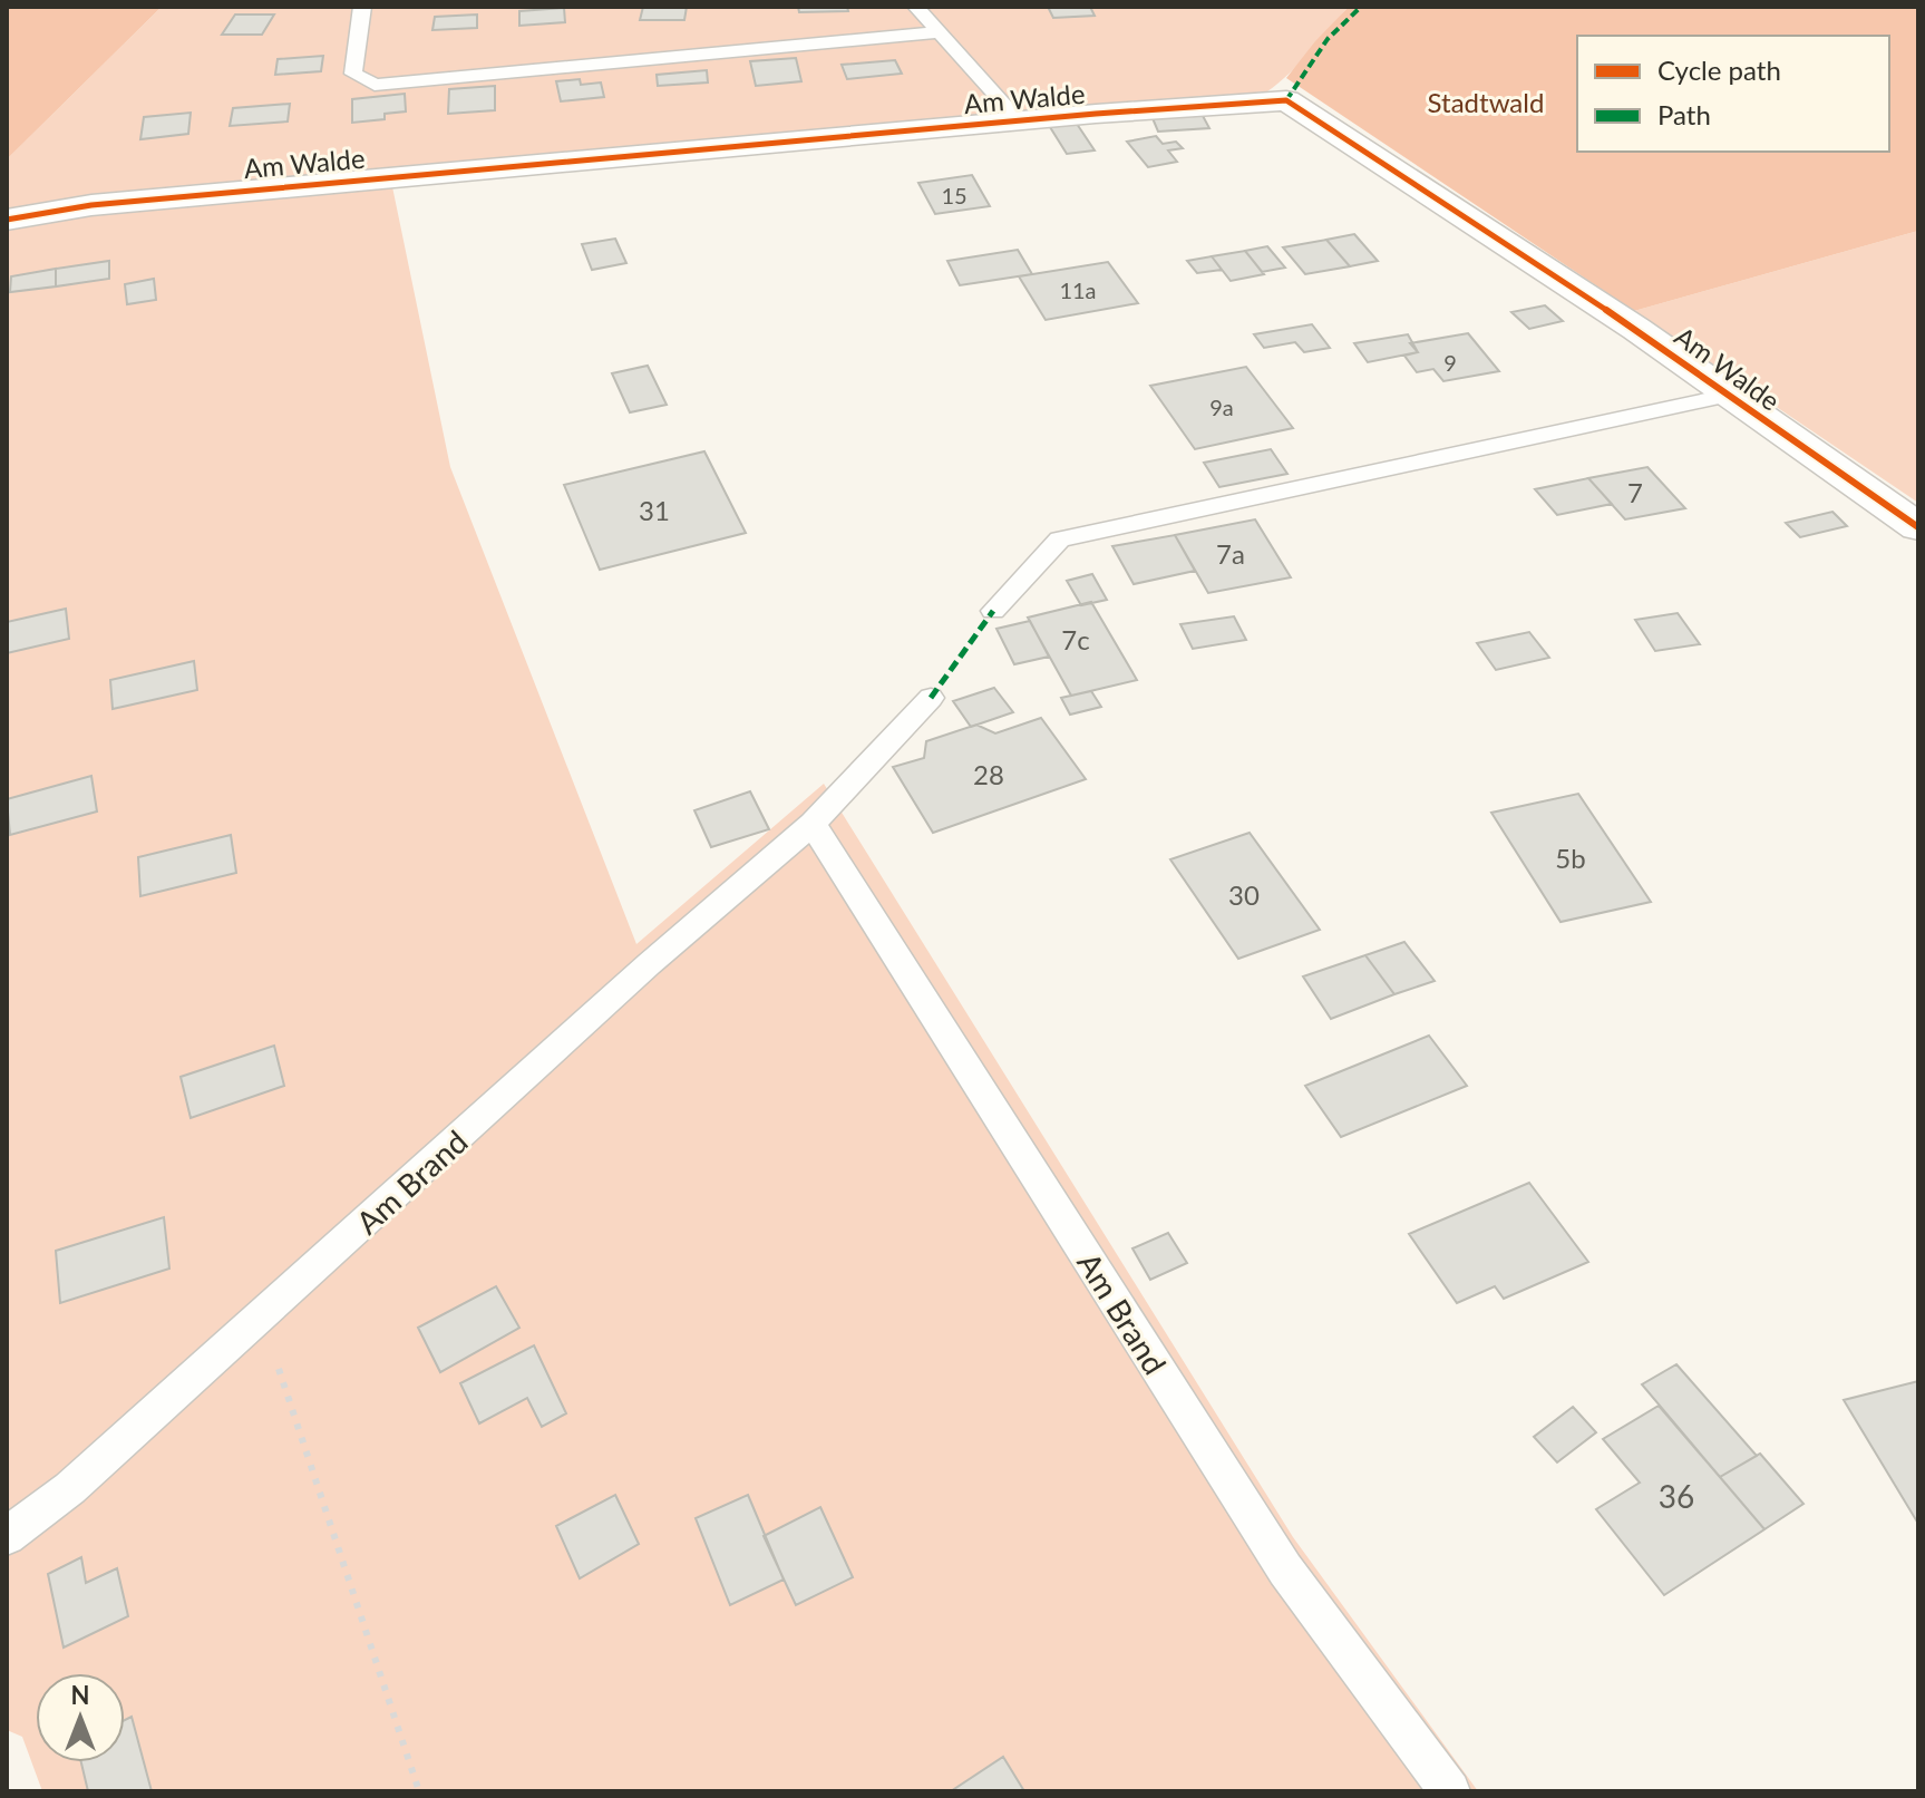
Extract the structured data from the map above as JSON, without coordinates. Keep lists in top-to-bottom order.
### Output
{
  "streets": {
    "street": ["Am Walde"],
    "lane": ["Am Brand"]
  },
  "parks": ["Stadtwald"],
  "house_numbers": [
    "15",
    "11a",
    "9",
    "9a",
    "7",
    "31",
    "7a",
    "7c",
    "28",
    "5b",
    "30",
    "36"
  ],
  "legend": ["Cycle path", "Path"],
  "north": "top"
}
